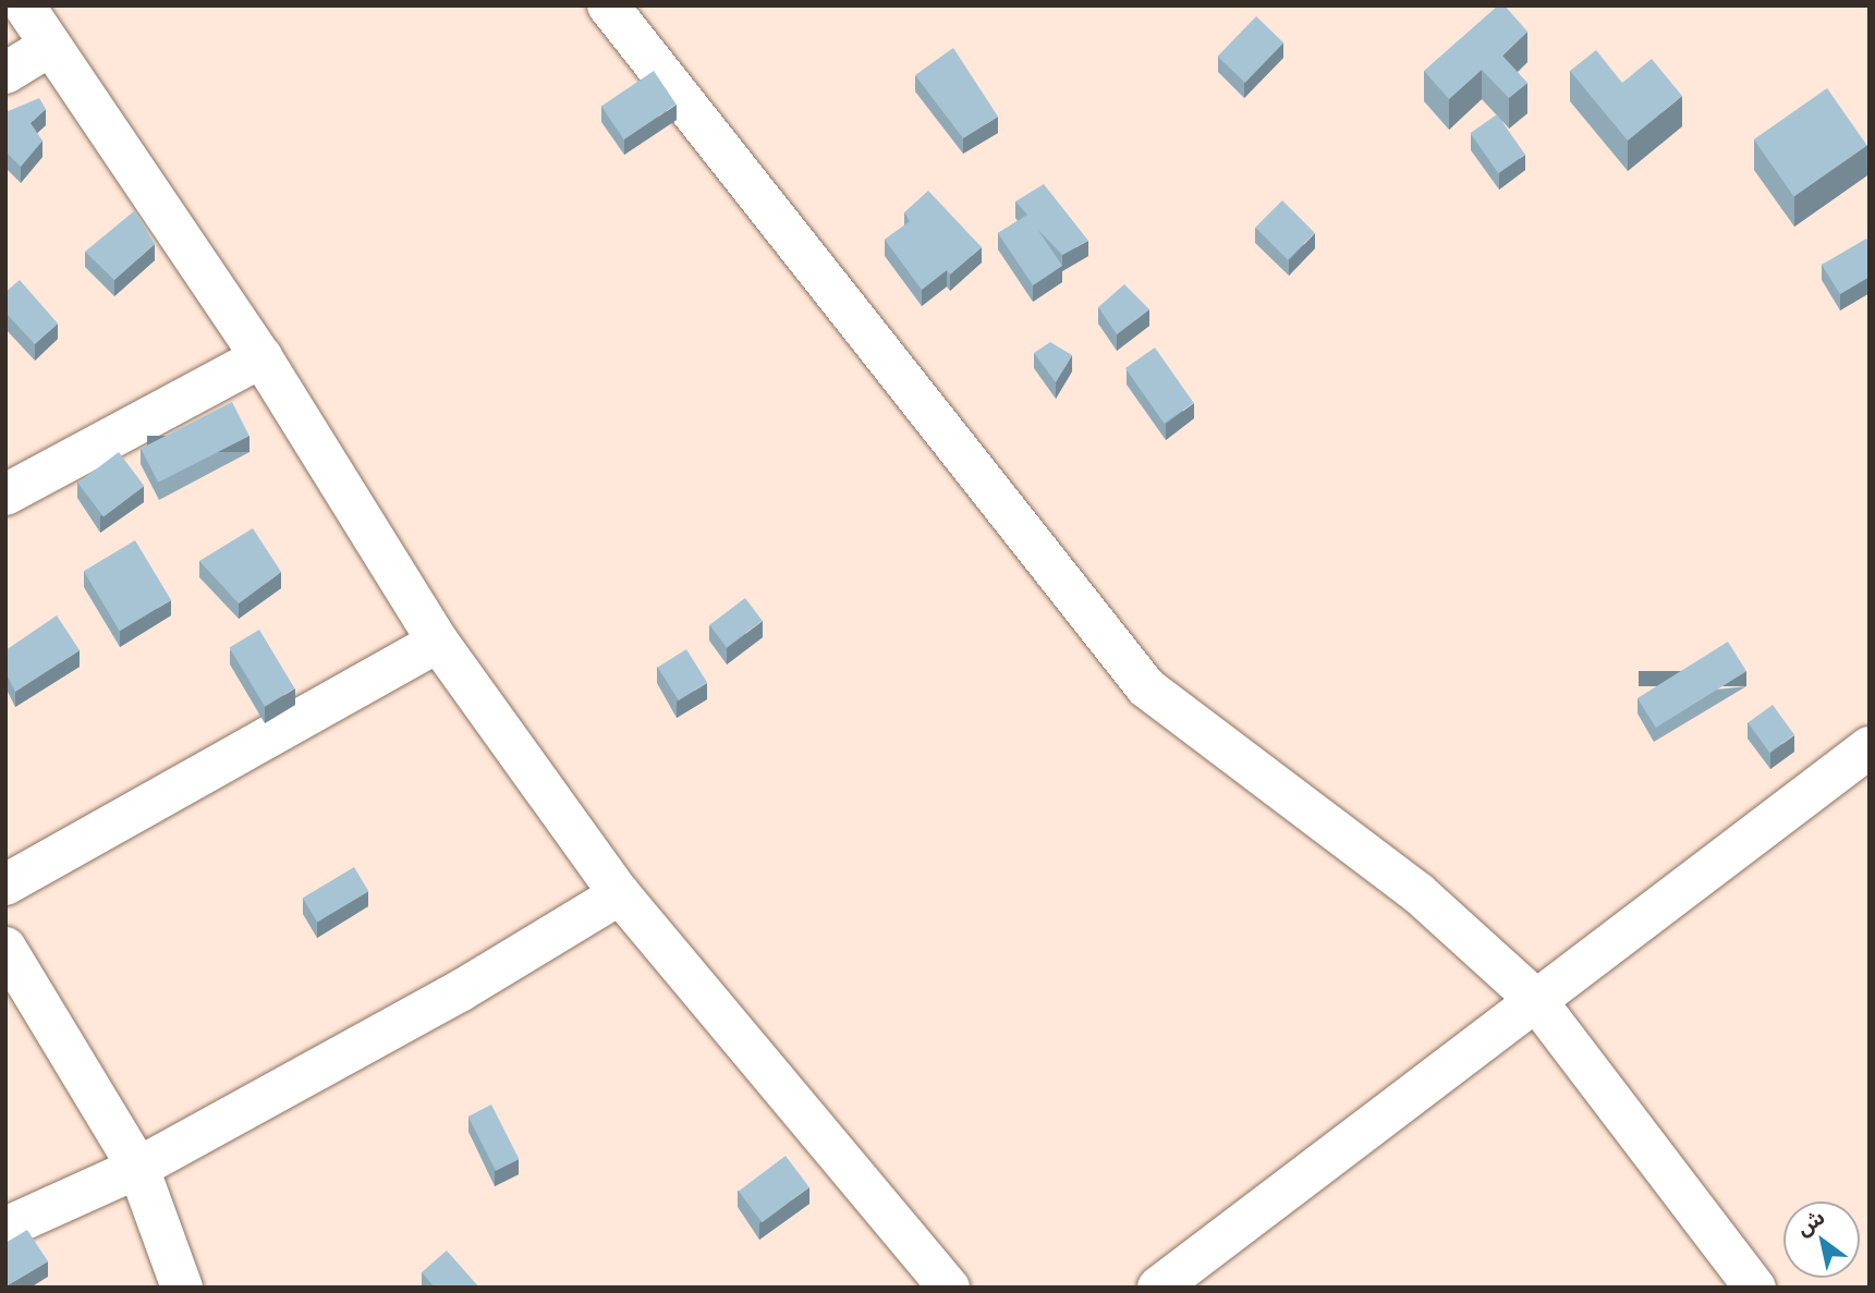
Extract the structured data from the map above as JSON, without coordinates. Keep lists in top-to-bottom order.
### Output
{
  "north": "top left"
}
